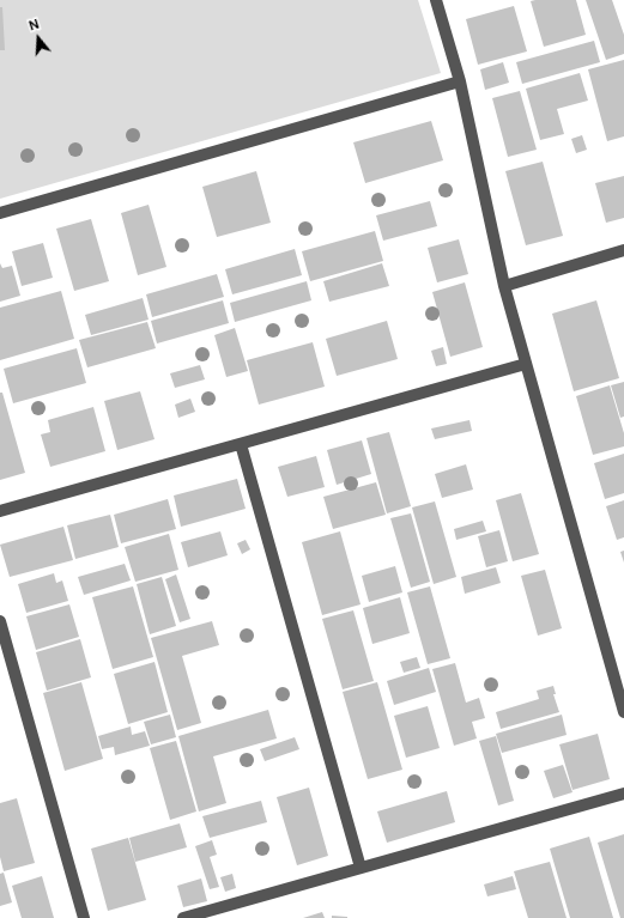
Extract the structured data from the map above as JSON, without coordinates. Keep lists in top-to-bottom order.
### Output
{
  "north": "top"
}
